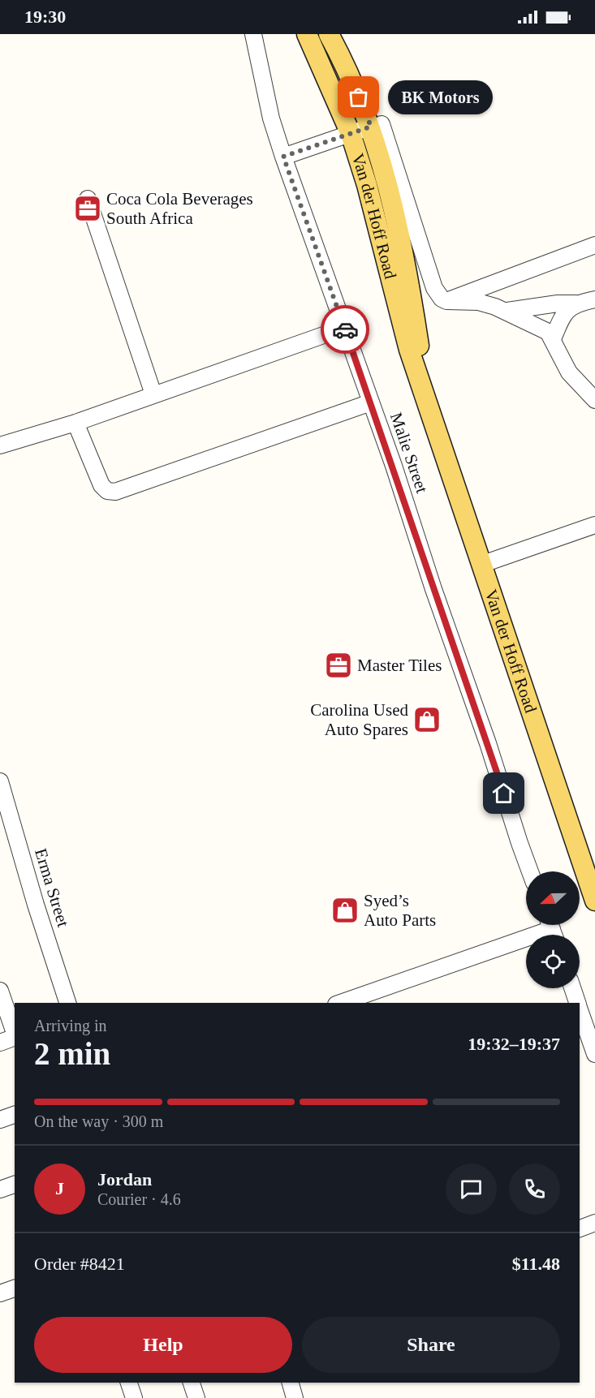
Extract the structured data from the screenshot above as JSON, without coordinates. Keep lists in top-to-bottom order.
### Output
{
  "streets": {
    "main road": ["Van der Hoff Road"],
    "street": ["Malie Street", "Erma Street"]
  },
  "places": {
    "other": ["BK Motors"],
    "office": ["Coca Cola Beverages South Africa", "Master Tiles"],
    "shop": ["Carolina Used Auto Spares", "Syed’s Auto Parts"]
  },
  "north": "left",
  "page": {
    "status": "19:30",
    "bubble": "BK Motors",
    "heading": ["2 min", "Arriving in", "19:32–19:37"],
    "panel": [
      "Jordan",
      "Courier · 4.6",
      "Order #8421",
      "$11.48"
    ],
    "bar": "On the way · 300 m",
    "round": "J",
    "buttons": ["Help", "Share"]
  }
}
